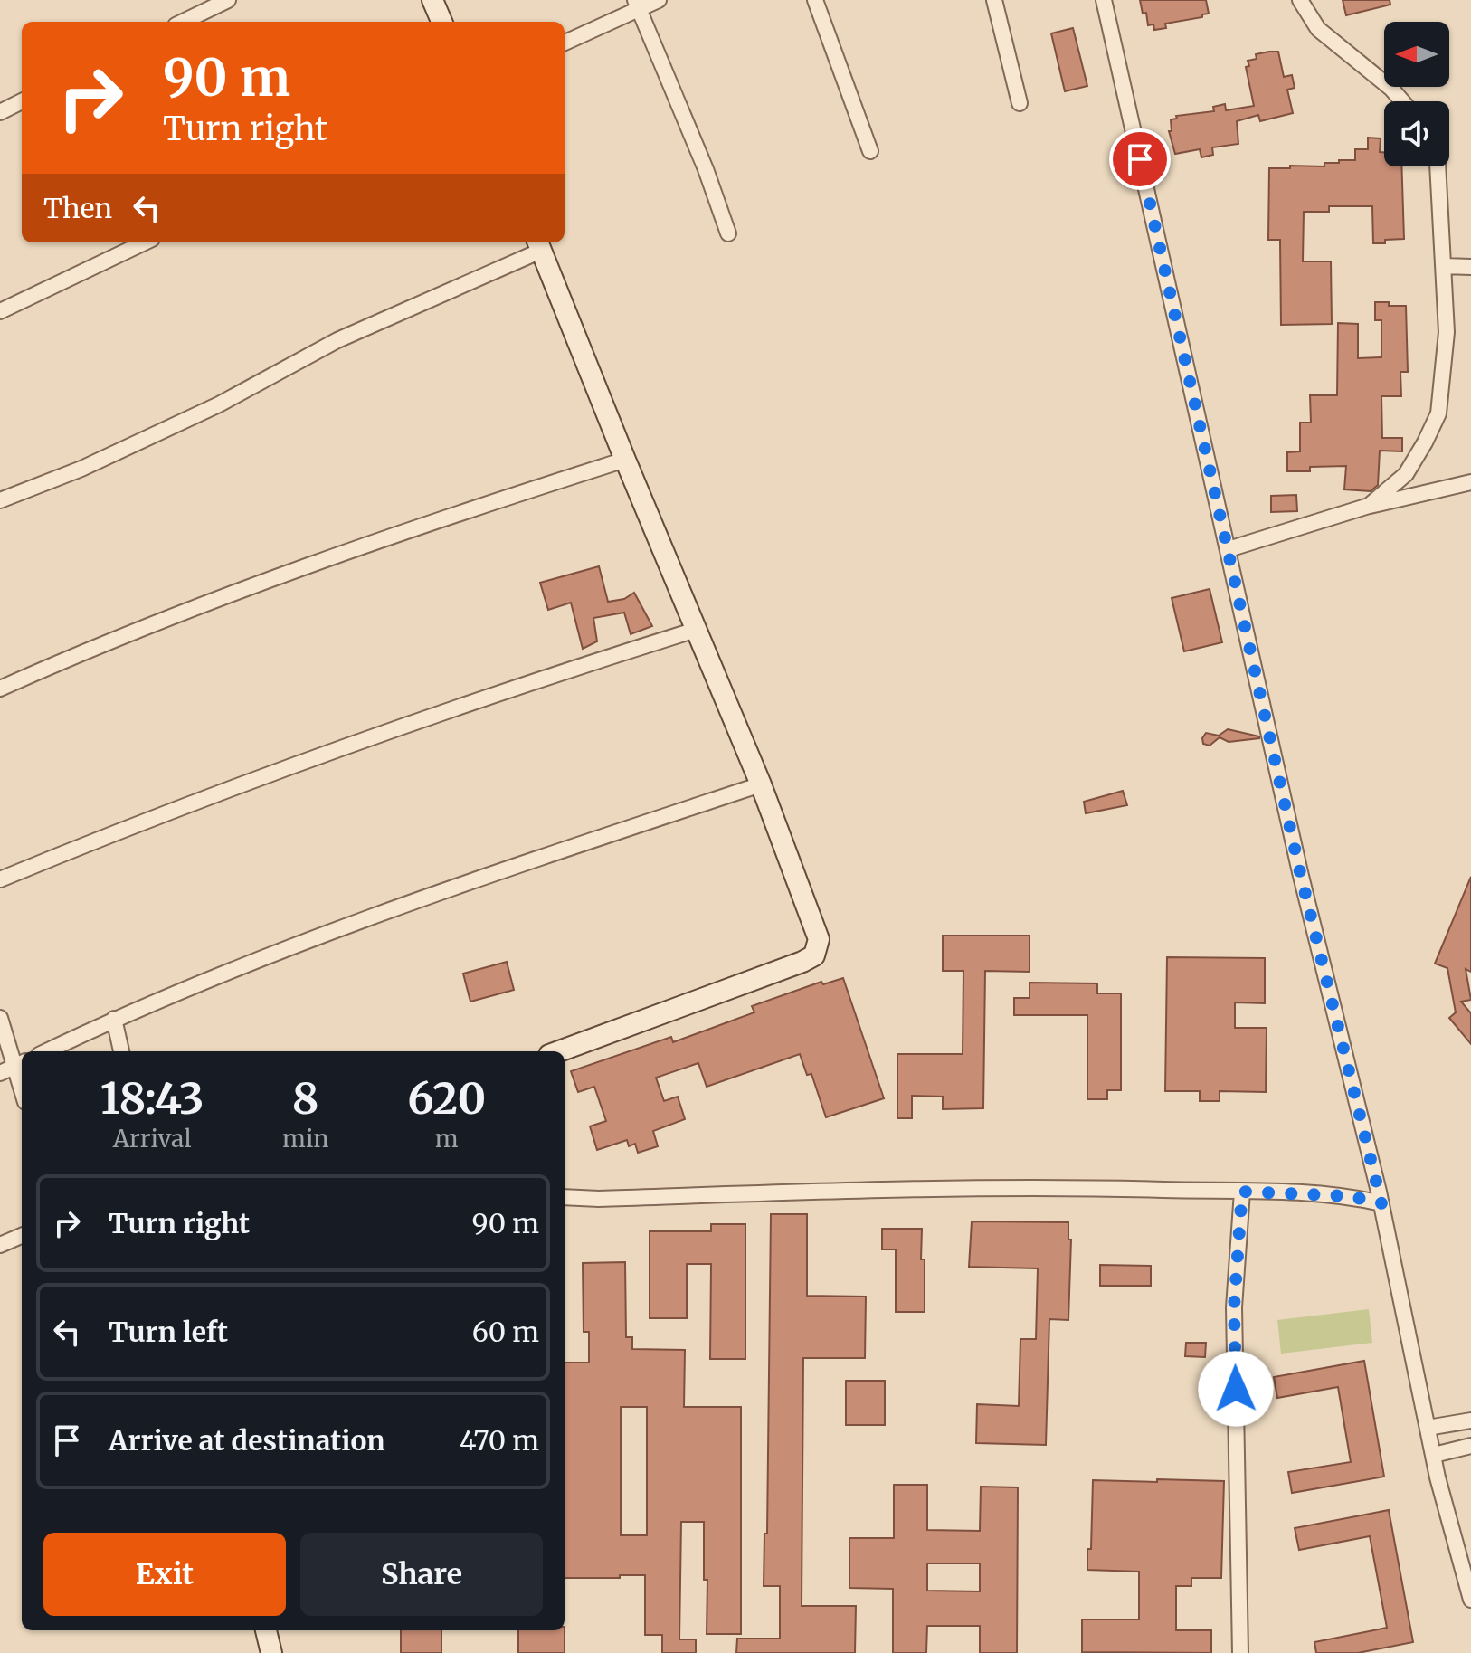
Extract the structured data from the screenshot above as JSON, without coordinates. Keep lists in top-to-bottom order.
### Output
{
  "north": "left",
  "page": {
    "turn": ["90 m", "Turn right"],
    "then": "Then",
    "eta": [
      "18:43",
      "Arrival",
      "8",
      "min",
      "620",
      "m"
    ],
    "list": [
      {
        "name": "Turn right",
        "value": "90 m"
      },
      {
        "name": "Turn left",
        "value": "60 m"
      },
      {
        "name": "Arrive at destination",
        "value": "470 m"
      }
    ],
    "buttons": ["Exit", "Share"]
  }
}
